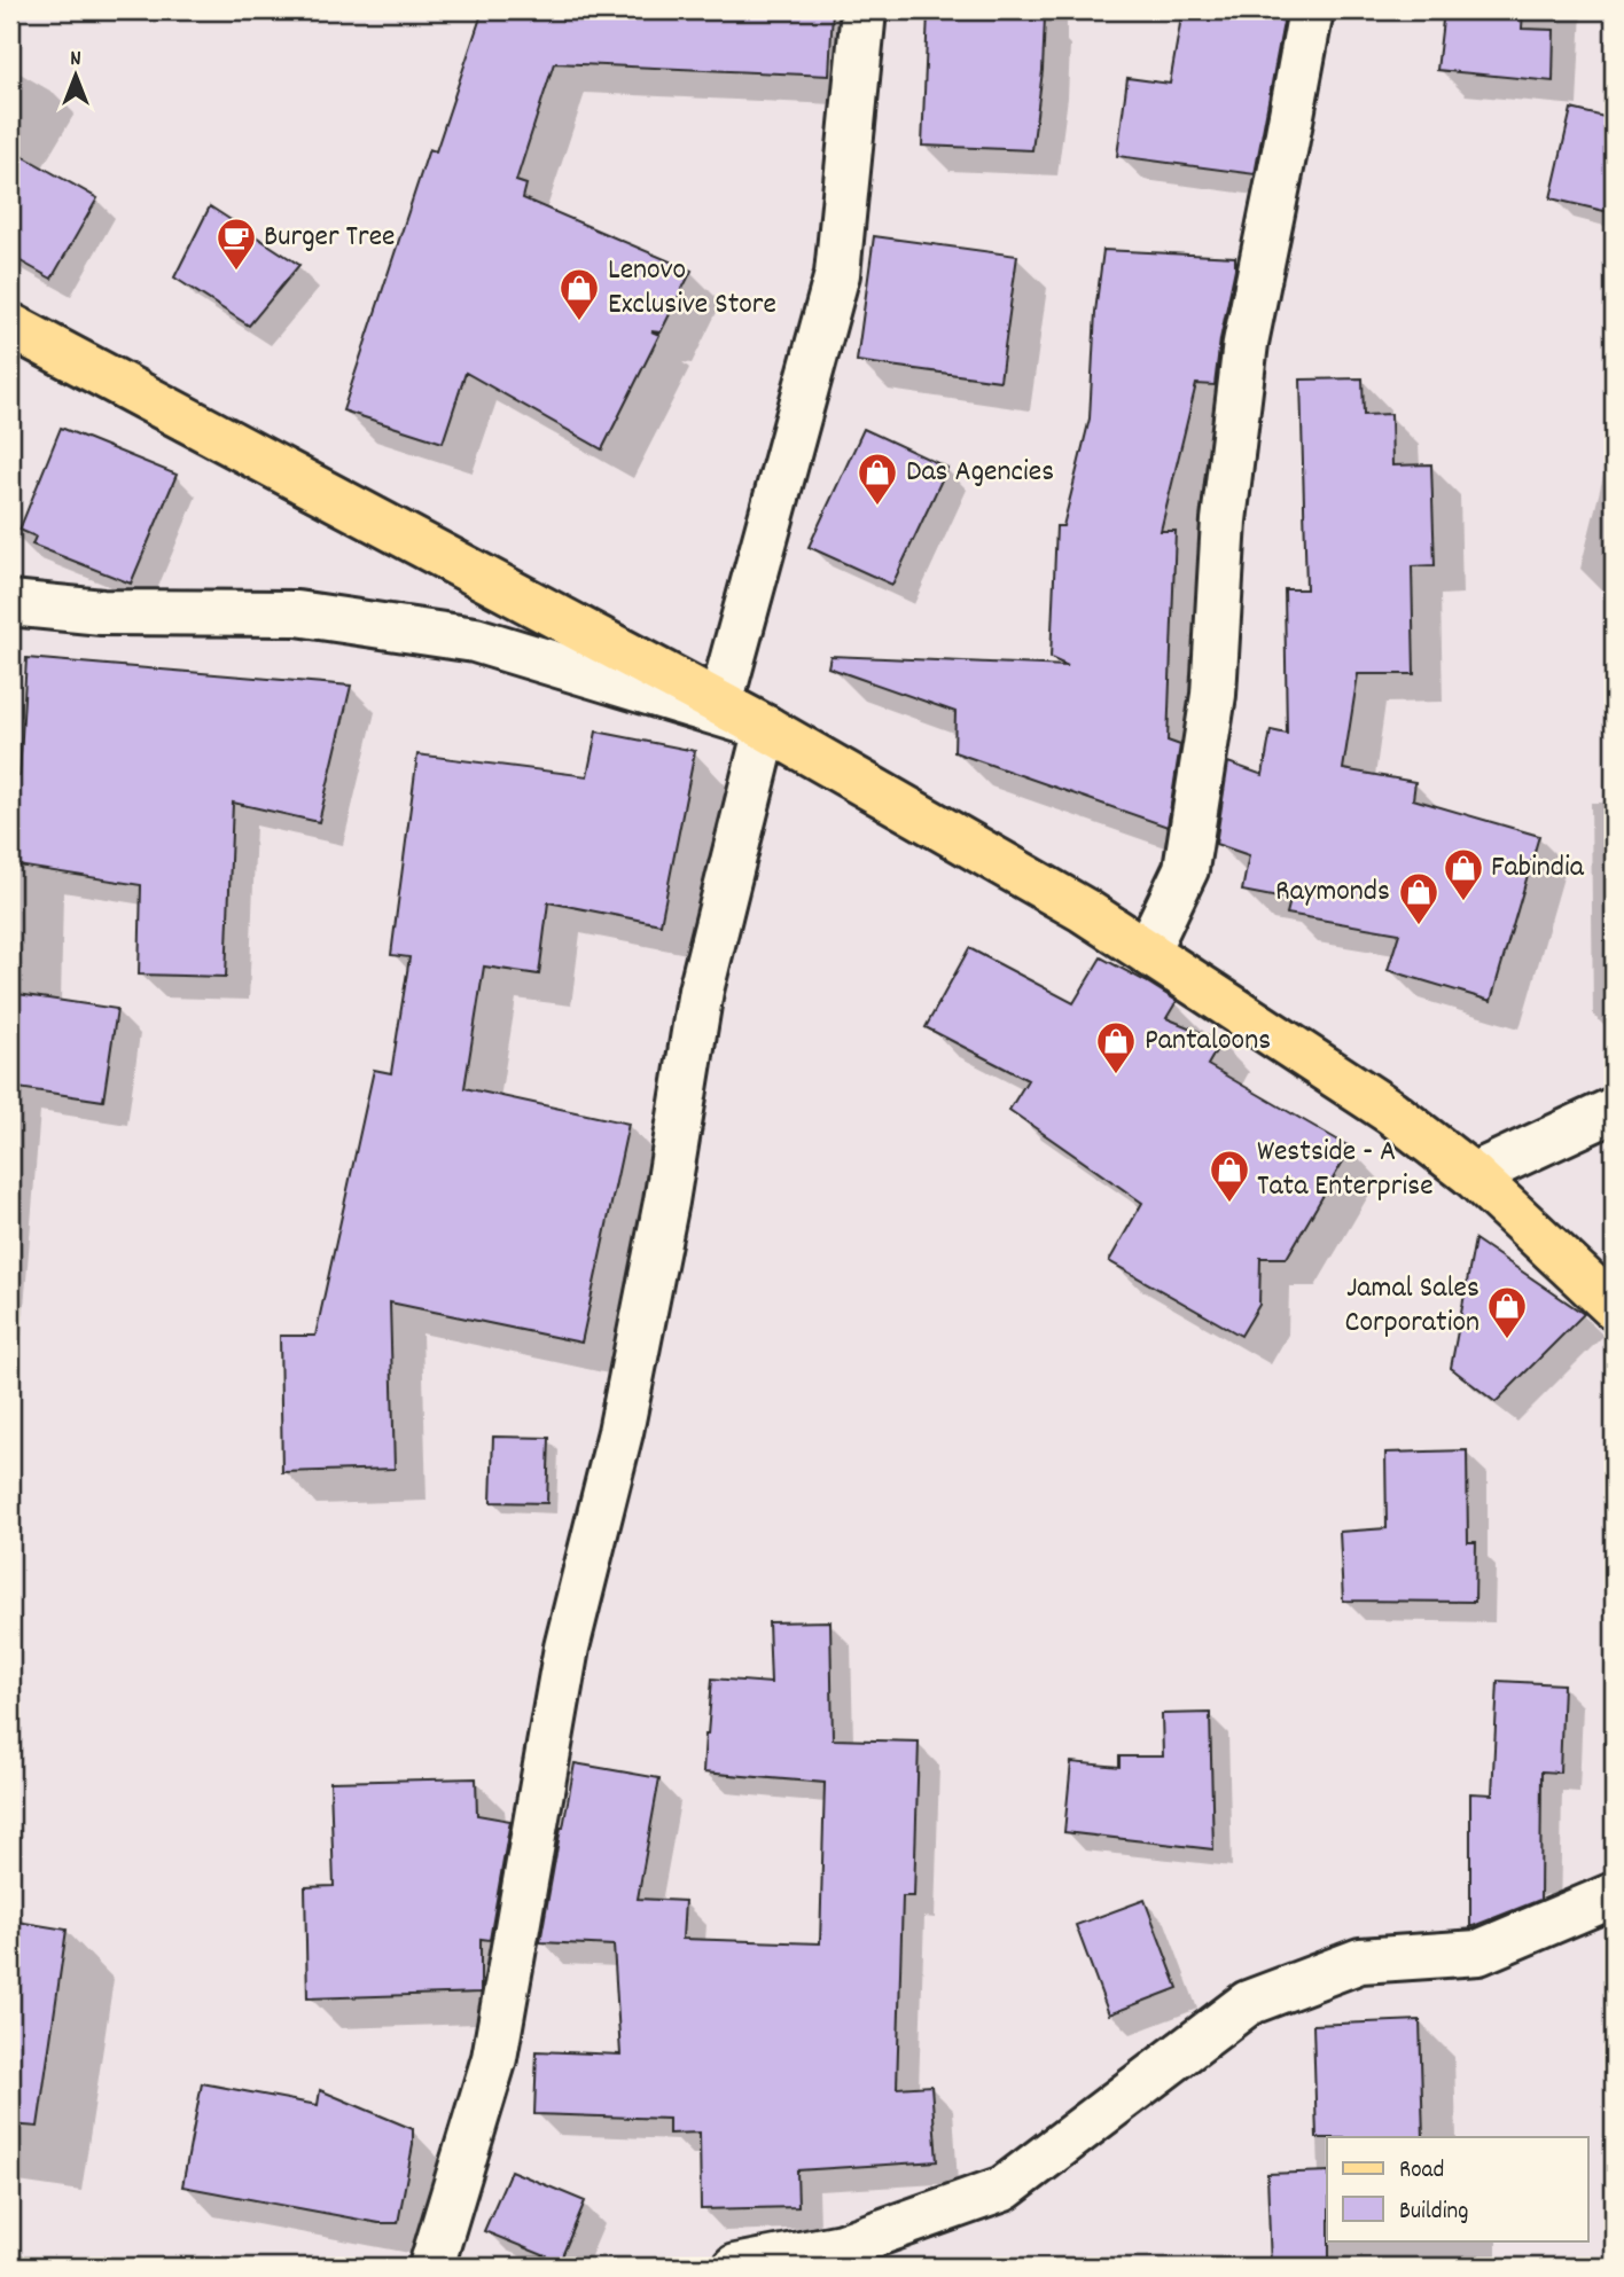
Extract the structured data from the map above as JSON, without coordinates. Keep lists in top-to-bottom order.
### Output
{
  "places": {
    "cafe": ["Burger Tree"],
    "shop": [
      "Lenovo Exclusive Store",
      "Das Agencies",
      "Fabindia",
      "Raymonds",
      "Pantaloons",
      "Westside - A Tata Enterprise",
      "Jamal Sales Corporation"
    ]
  },
  "legend": ["Road", "Building"],
  "north": "top"
}
